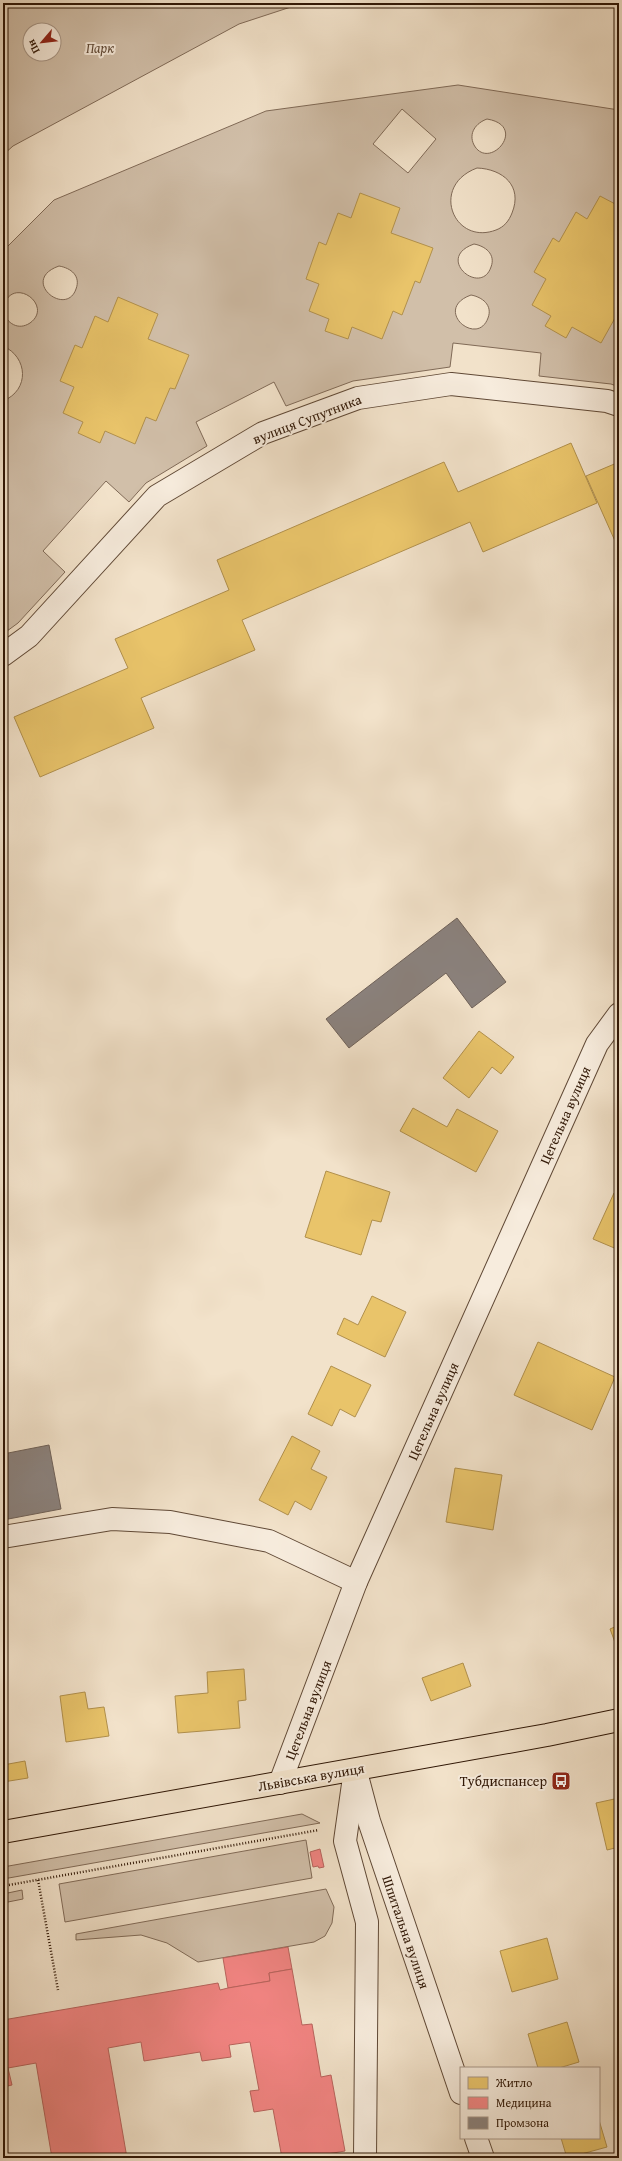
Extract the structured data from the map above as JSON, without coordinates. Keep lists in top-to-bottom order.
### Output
{
  "streets": {
    "main road": ["Львівська вулиця"],
    "street": ["вулиця Супутника", "Цегельна вулиця", "Шпитальна вулиця"]
  },
  "crossings": [
    ["Цегельна вулиця", "Львівська вулиця"],
    ["Львівська вулиця", "Шпитальна вулиця"]
  ],
  "parks": ["Парк"],
  "places": {
    "bus stop": ["Тубдиспансер"]
  },
  "legend": ["Житло", "Медицина", "Промзона"],
  "north": "bottom left"
}
